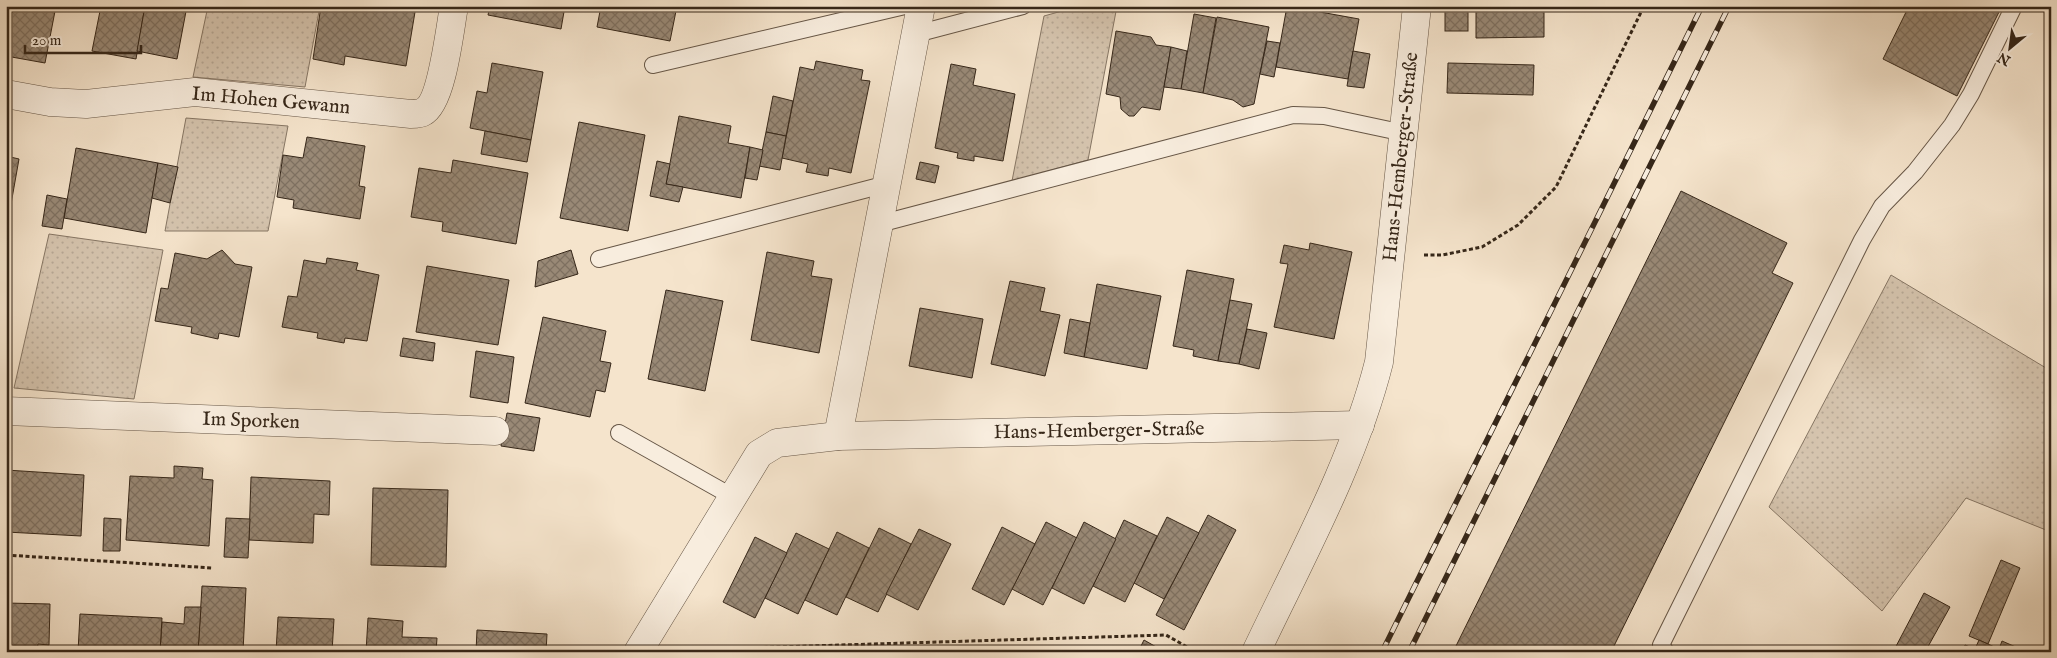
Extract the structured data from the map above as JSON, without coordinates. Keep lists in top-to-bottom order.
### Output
{
  "streets": {
    "street": ["Im Hohen Gewann", "Hans-Hemberger-Straße", "Im Sporken"]
  },
  "scale_bar": "20 m",
  "north": "bottom left"
}
